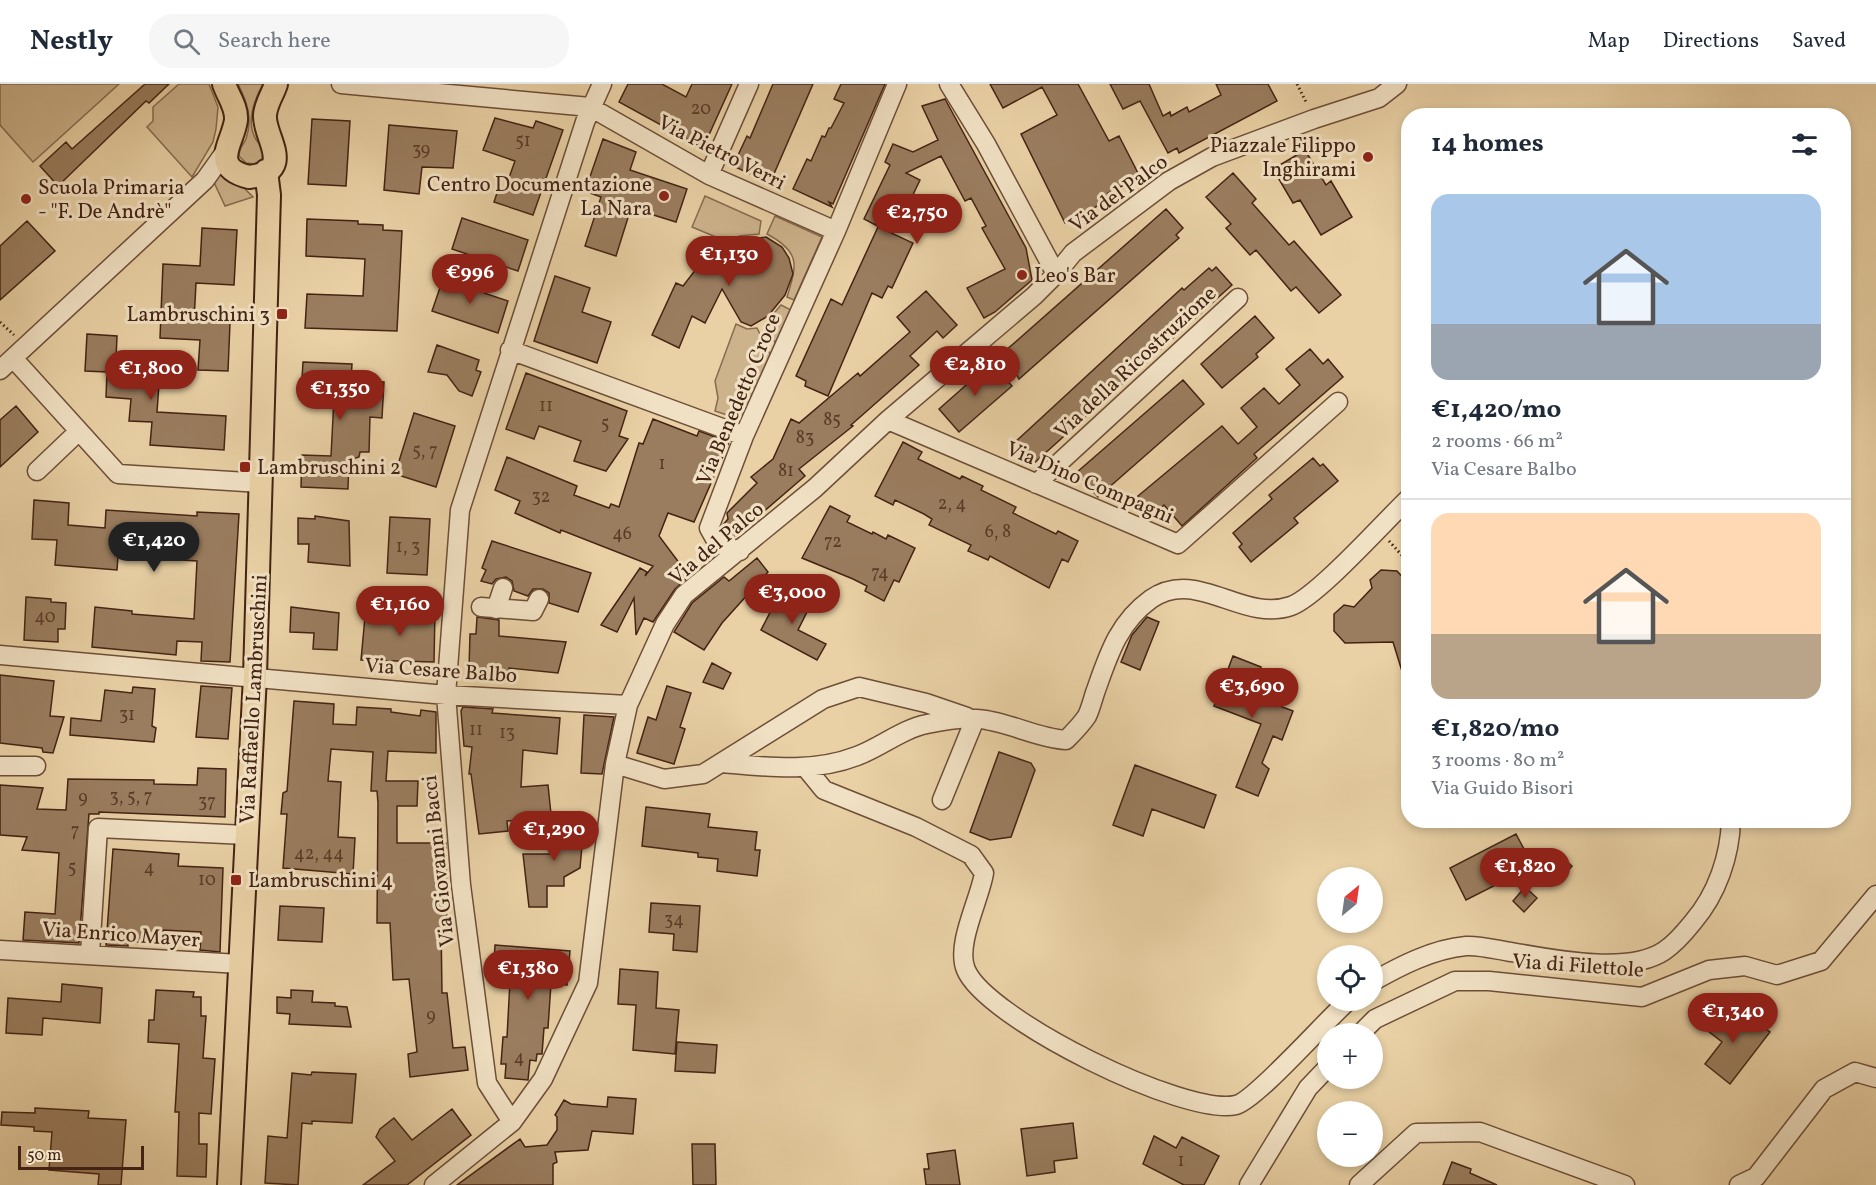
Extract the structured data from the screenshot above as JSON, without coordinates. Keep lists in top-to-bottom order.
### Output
{
  "streets": {
    "main road": ["Via Raffaello Lambruschini"],
    "street": [
      "Via Pietro Verri",
      "Via del Palco",
      "Via della Ricostruzione",
      "Via Benedetto Croce",
      "Via Dino Compagni",
      "Via Cesare Balbo",
      "Via Giovanni Bacci",
      "Via Enrico Mayer",
      "Via di Filettole"
    ]
  },
  "crossings": [
    ["Via Pietro Verri", "Via Benedetto Croce"],
    ["Via Pietro Verri", "Via Giovanni Bacci"],
    ["Via del Palco", "Via Benedetto Croce"],
    ["Via del Palco", "Via Dino Compagni"],
    ["Via del Palco", "Via Cesare Balbo"],
    ["Via del Palco", "Via Giovanni Bacci"],
    ["Via della Ricostruzione", "Via Dino Compagni"],
    ["Via Cesare Balbo", "Via Raffaello Lambruschini"],
    ["Via Cesare Balbo", "Via Giovanni Bacci"],
    ["Via Raffaello Lambruschini", "Via Enrico Mayer"]
  ],
  "places": {
    "other": [
      "Piazzale Filippo Inghirami",
      "Centro Documentazione La Nara",
      "Scuola Primaria - \"F. De Andrè\"",
      "Leo's Bar"
    ],
    "transit": ["Lambruschini 3", "Lambruschini 2", "Lambruschini 4"]
  },
  "house_numbers": [
    "20",
    "51",
    "39",
    "11",
    "85",
    "5",
    "83",
    "5, 7",
    "1",
    "81",
    "32",
    "2, 4",
    "6, 8",
    "46",
    "72",
    "1, 3",
    "74",
    "40",
    "31",
    "11",
    "13",
    "3, 5, 7",
    "9",
    "37",
    "7",
    "42, 44",
    "5",
    "4",
    "10",
    "34",
    "9",
    "4",
    "1"
  ],
  "scale_bar": "50 m",
  "north": "top right",
  "page": {
    "header": "Nestly",
    "search": "Search here",
    "nav": ["Map", "Directions", "Saved"],
    "heading": "14 homes",
    "list": [
      {
        "name": "€1,420/mo",
        "note": "2 rooms · 66 m² · Via Cesare Balbo"
      },
      {
        "name": "€1,820/mo",
        "note": "3 rooms · 80 m² · Via Guido Bisori"
      }
    ],
    "price": [
      "€2,750",
      "€1,130",
      "€996",
      "€2,810",
      "€1,800",
      "€1,350",
      "€1,420",
      "€3,000",
      "€1,160",
      "€3,690",
      "€1,290",
      "€1,820",
      "€1,380",
      "€1,340"
    ],
    "map_buttons": ["+", "−"],
    "scale": "50 m"
  }
}
